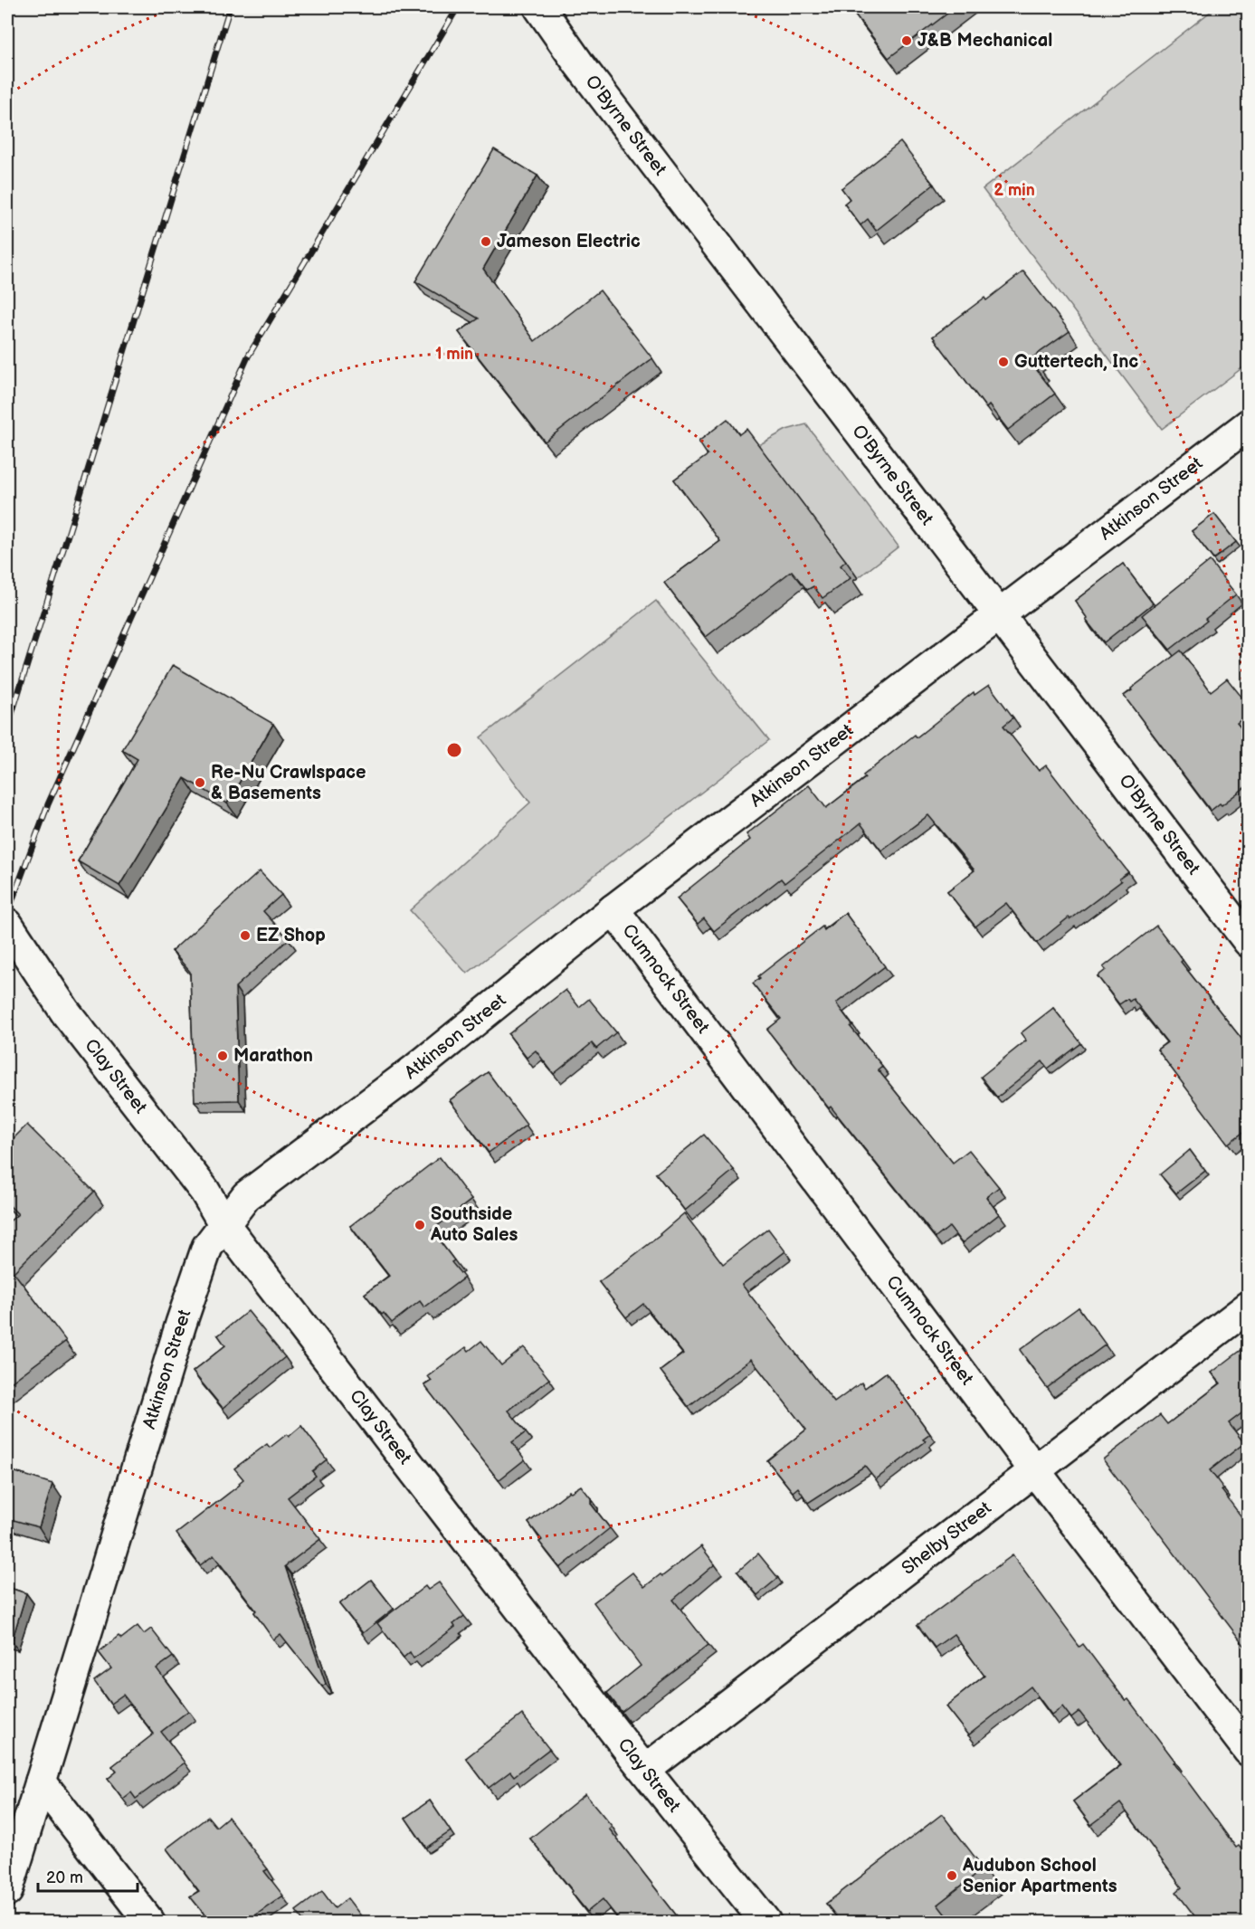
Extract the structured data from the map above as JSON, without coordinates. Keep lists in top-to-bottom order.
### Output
{
  "streets": {
    "street": [
      "O'Byrne Street",
      "Atkinson Street",
      "Cumnock Street",
      "Clay Street",
      "Shelby Street"
    ]
  },
  "crossings": [
    ["O'Byrne Street", "Atkinson Street"],
    ["Atkinson Street", "Cumnock Street"],
    ["Atkinson Street", "Clay Street"],
    ["Cumnock Street", "Shelby Street"],
    ["Clay Street", "Shelby Street"]
  ],
  "places": [
    "J&B Mechanical",
    "Jameson Electric",
    "Guttertech, Inc",
    "Re-Nu Crawlspace & Basements",
    "EZ Shop",
    "Marathon",
    "Southside Auto Sales",
    "Audubon School Senior Apartments"
  ],
  "scale_bar": "20 m",
  "rings": ["2 min", "1 min"]
}
